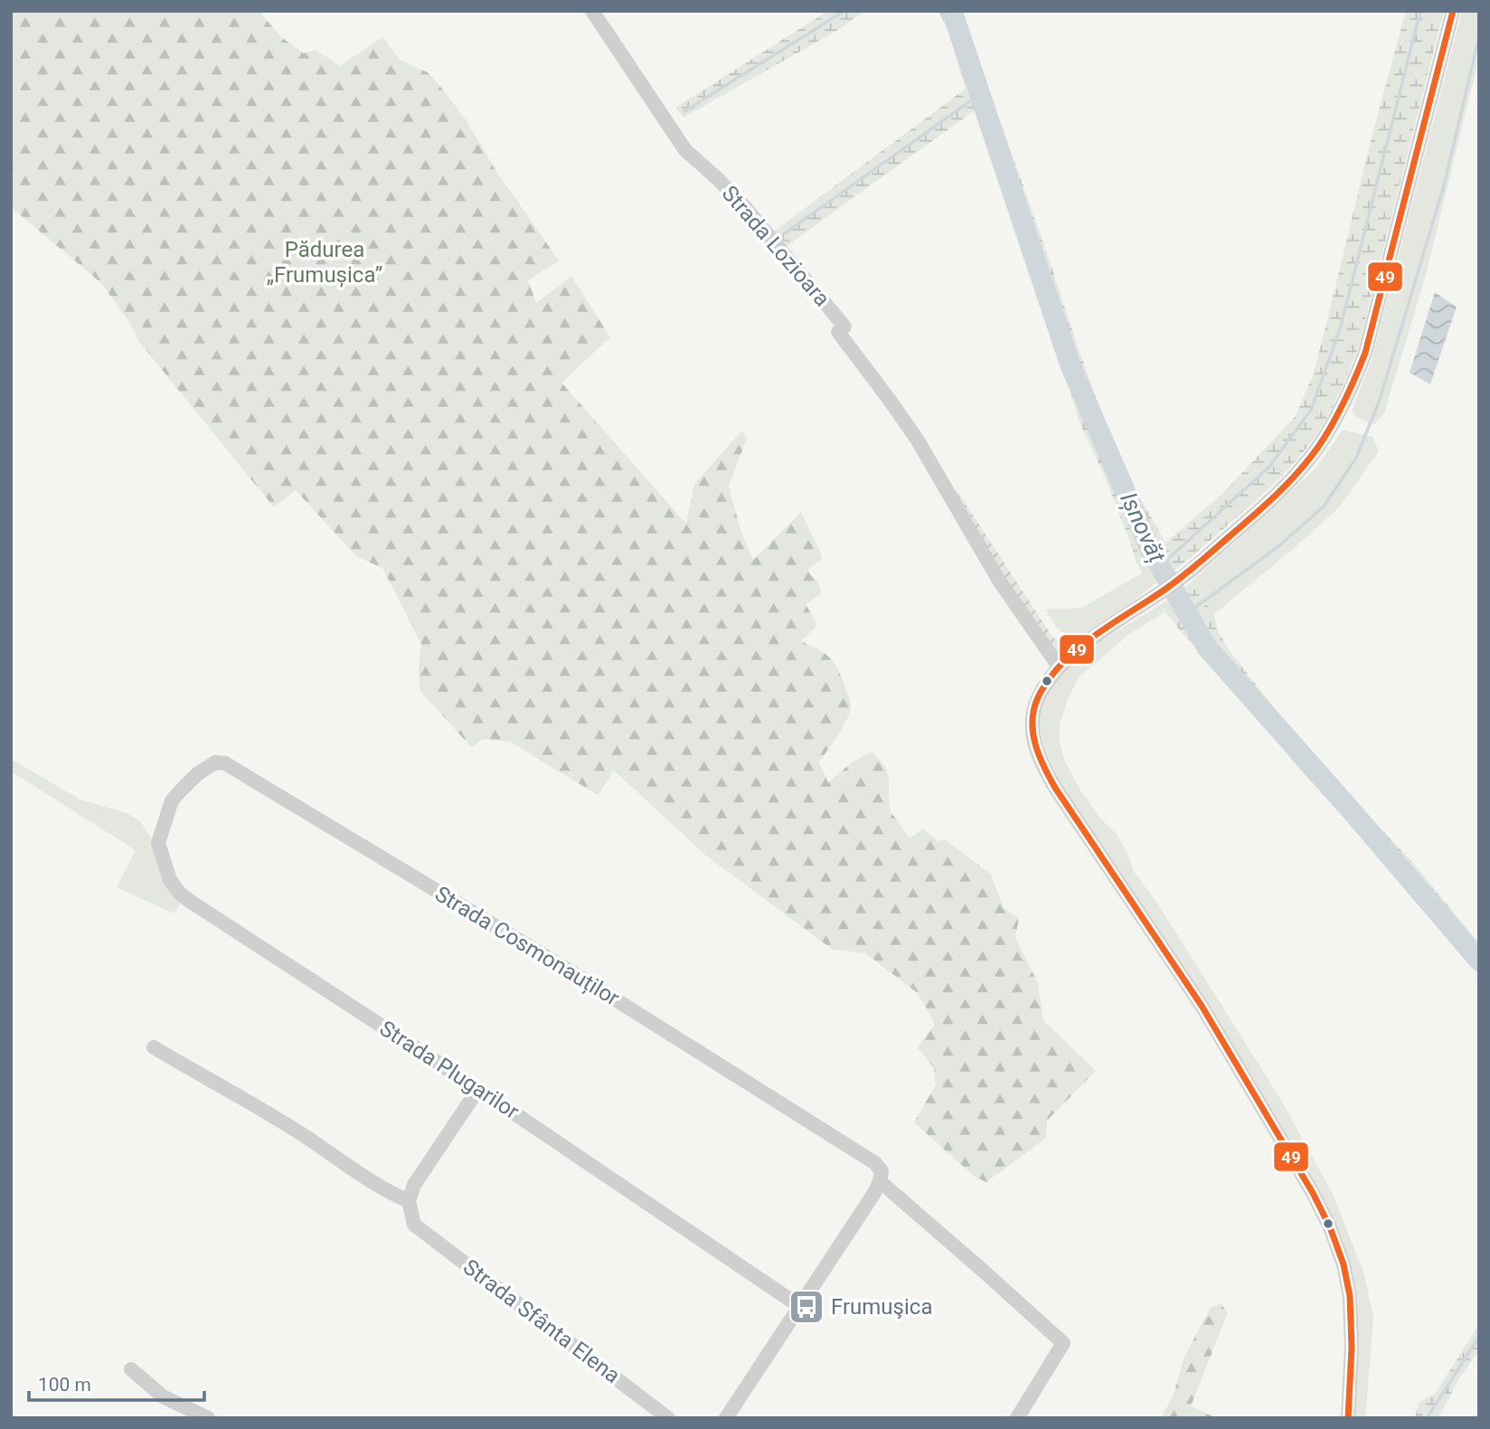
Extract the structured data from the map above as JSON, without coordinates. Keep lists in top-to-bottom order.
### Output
{
  "streets": {
    "street": [
      "Strada Lozioara",
      "Strada Cosmonauților",
      "Strada Plugarilor",
      "Strada Sfânta Elena"
    ]
  },
  "crossings": [
    ["Strada Cosmonauților", "Strada Plugarilor"]
  ],
  "water": ["Ișnovăț"],
  "parks": ["Pădurea „Frumușica”"],
  "places": {
    "bus stop": ["Frumuşica"]
  },
  "lines": ["transit line 49"],
  "scale_bar": "100 m"
}
